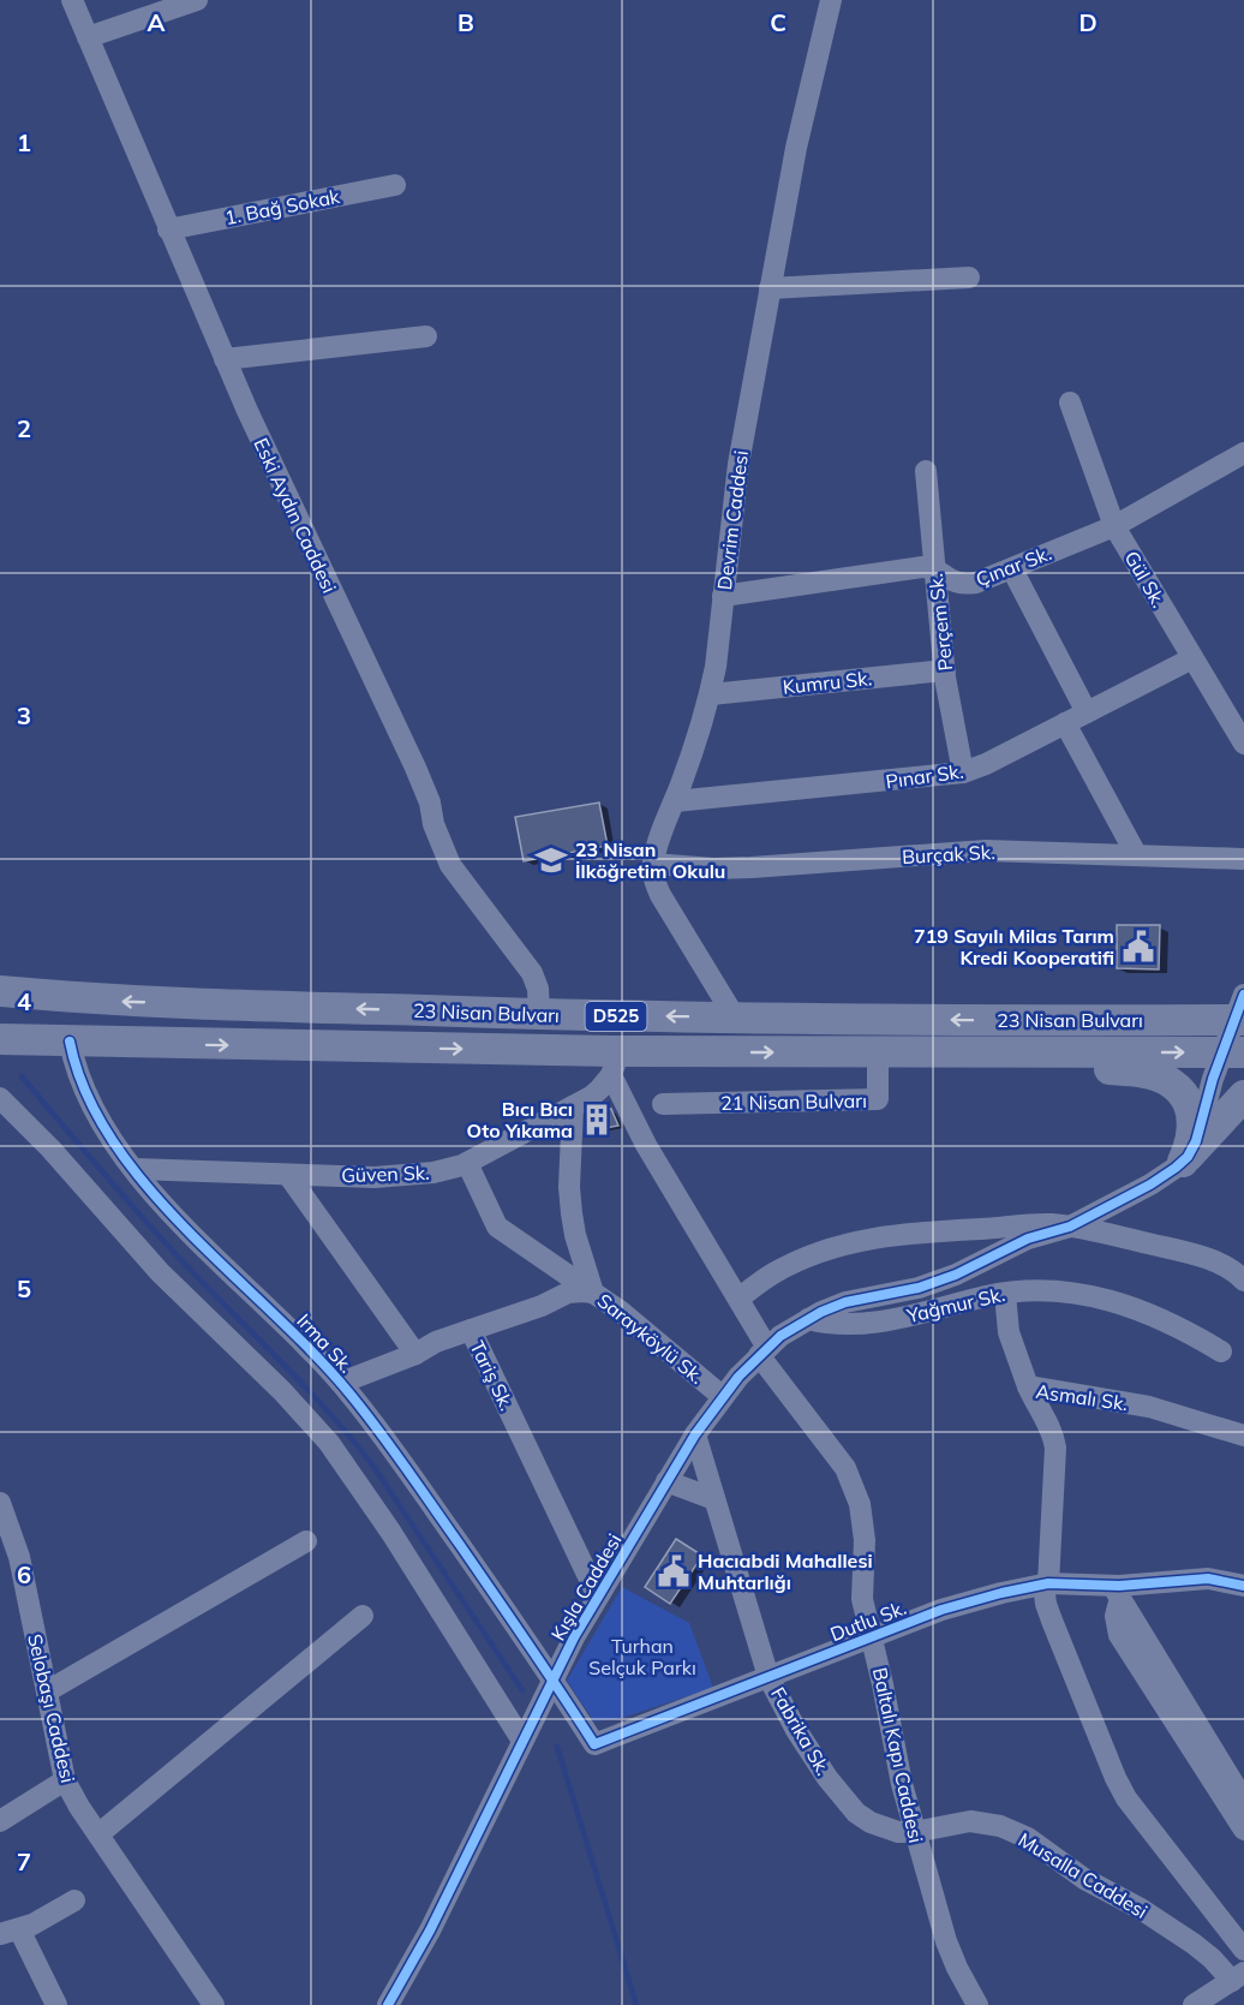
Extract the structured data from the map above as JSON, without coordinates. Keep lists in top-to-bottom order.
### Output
{
  "streets": {
    "highway": ["23 Nisan Bulvarı", "D525"],
    "street": [
      "1. Bağ Sokak",
      "Eski Aydın Caddesi",
      "Devrim Caddesi",
      "Çınar Sk.",
      "Gül Sk.",
      "Perçem Sk.",
      "Kumru Sk.",
      "Pınar Sk.",
      "Burçak Sk.",
      "21 Nisan Bulvarı",
      "Güven Sk.",
      "Yağmur Sk.",
      "Sarayköylü Sk.",
      "Irma Sk.",
      "Tariş Sk.",
      "Asmalı Sk.",
      "Kışla Caddesi",
      "Dutlu Sk.",
      "Selobaşı Caddesi",
      "Fabrika Sk.",
      "Baltalı Kapı Caddesi",
      "Musalla Caddesi"
    ]
  },
  "crossings": [
    ["1. Bağ Sokak", "Eski Aydın Caddesi"],
    ["Eski Aydın Caddesi", "23 Nisan Bulvarı"],
    ["Devrim Caddesi", "Çınar Sk."],
    ["Devrim Caddesi", "Kumru Sk."],
    ["Devrim Caddesi", "Pınar Sk."],
    ["Devrim Caddesi", "Burçak Sk."],
    ["Çınar Sk.", "Gül Sk."],
    ["Çınar Sk.", "Perçem Sk."],
    ["Gül Sk.", "Pınar Sk."],
    ["Perçem Sk.", "Kumru Sk."],
    ["Perçem Sk.", "Pınar Sk."],
    ["23 Nisan Bulvarı", "D525"],
    ["23 Nisan Bulvarı", "21 Nisan Bulvarı"],
    ["23 Nisan Bulvarı", "Güven Sk."],
    ["23 Nisan Bulvarı", "Irma Sk."],
    ["D525", "Irma Sk."],
    ["Güven Sk.", "Sarayköylü Sk."],
    ["Güven Sk.", "Irma Sk."],
    ["Yağmur Sk.", "Kışla Caddesi"],
    ["Sarayköylü Sk.", "Kışla Caddesi"],
    ["Irma Sk.", "Tariş Sk."],
    ["Irma Sk.", "Kışla Caddesi"],
    ["Irma Sk.", "Dutlu Sk."],
    ["Tariş Sk.", "Kışla Caddesi"],
    ["Asmalı Sk.", "Dutlu Sk."],
    ["Kışla Caddesi", "Dutlu Sk."],
    ["Kışla Caddesi", "Fabrika Sk."],
    ["Kışla Caddesi", "Baltalı Kapı Caddesi"],
    ["Dutlu Sk.", "Fabrika Sk."],
    ["Dutlu Sk.", "Baltalı Kapı Caddesi"],
    ["Fabrika Sk.", "Baltalı Kapı Caddesi"],
    ["Fabrika Sk.", "Musalla Caddesi"],
    ["Baltalı Kapı Caddesi", "Musalla Caddesi"]
  ],
  "parks": ["Turhan Selçuk Parkı"],
  "places": {
    "school or university": ["23 Nisan İlköğretim Okulu"],
    "public building": ["719 Sayılı Milas Tarım Kredi Kooperatifi", "Hacıabdi Mahallesi Muhtarlığı"],
    "building": ["Bıcı Bıcı Oto Yıkama"]
  },
  "grid": {
    "columns": [
      "A",
      "B",
      "C",
      "D"
    ],
    "rows": [
      "1",
      "2",
      "3",
      "4",
      "5",
      "6",
      "7"
    ]
  }
}
